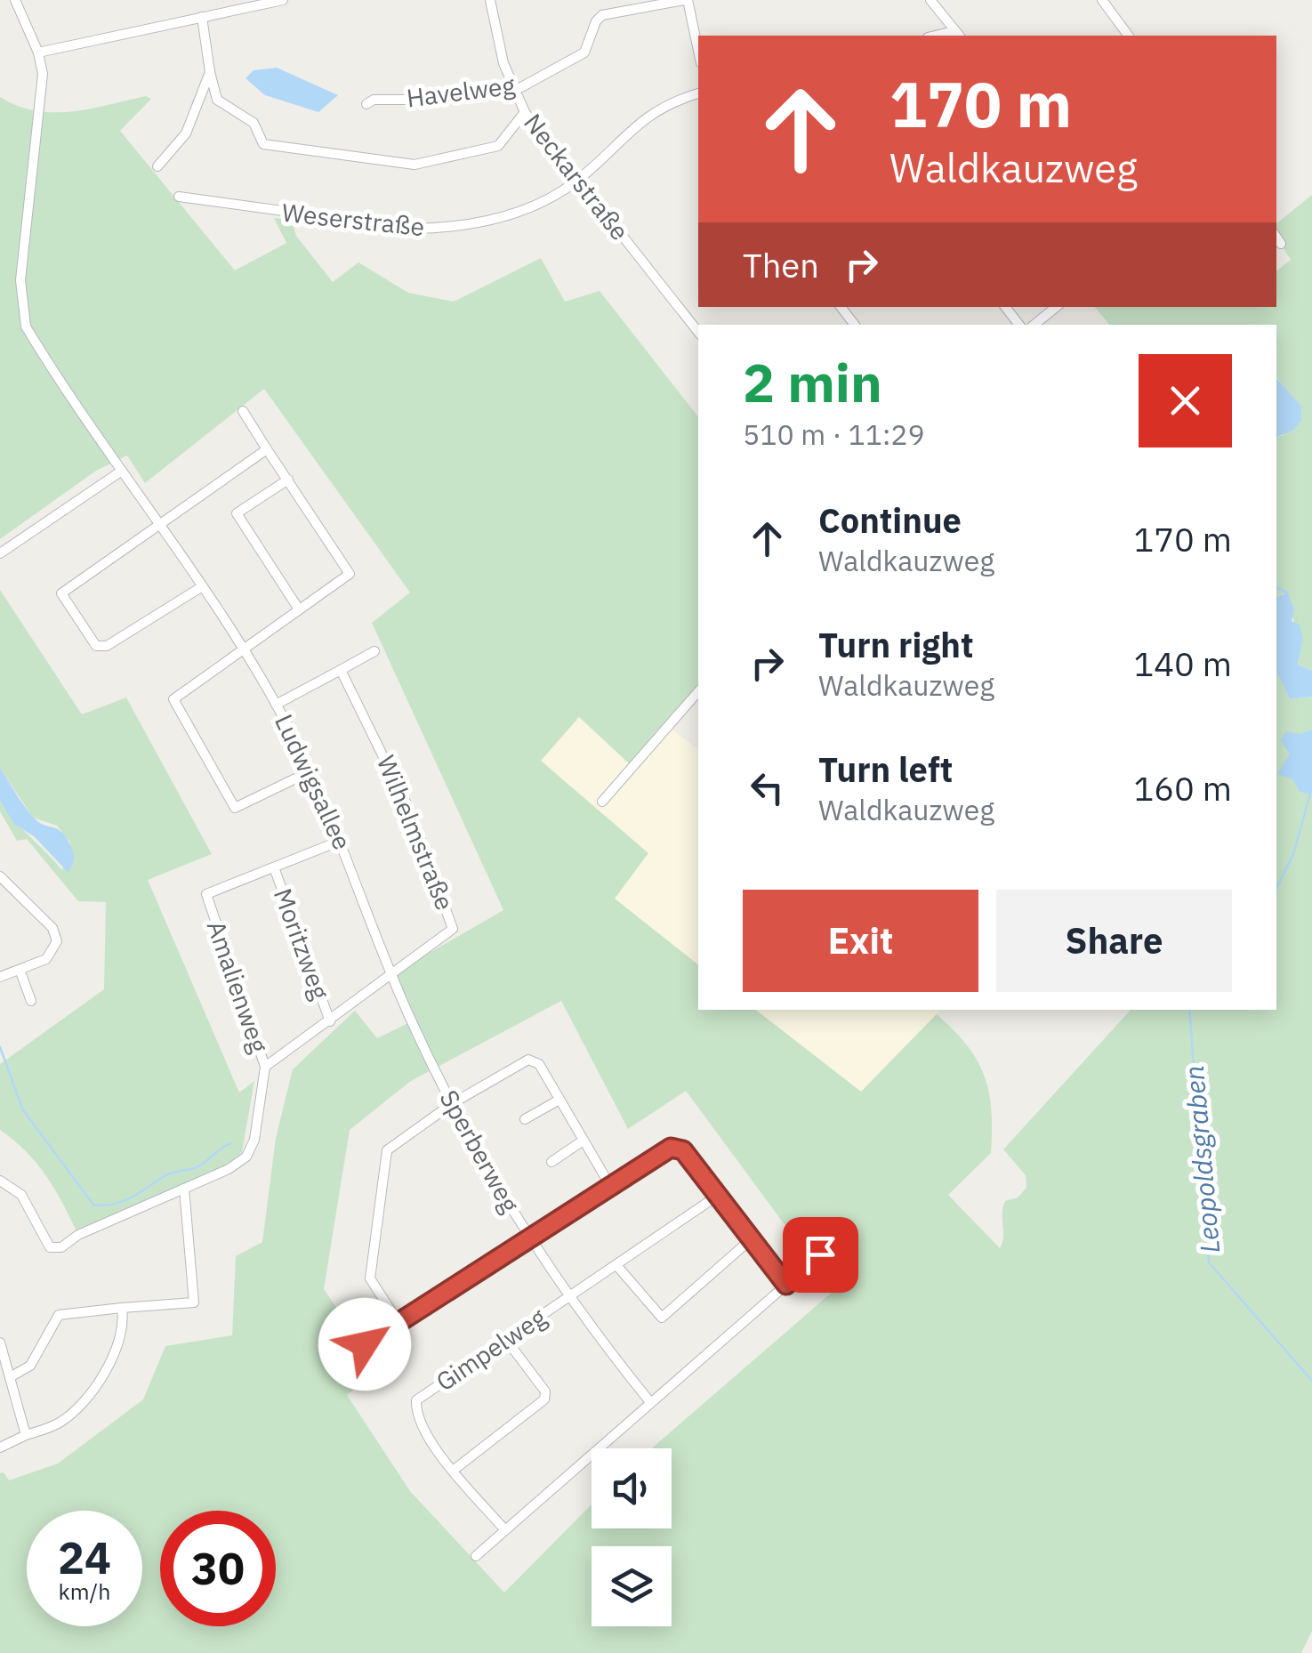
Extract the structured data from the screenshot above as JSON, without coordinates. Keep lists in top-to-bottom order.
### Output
{
  "streets": {
    "street": [
      "Havelweg",
      "Neckarstraße",
      "Weserstraße",
      "Ludwigsallee",
      "Wilhelmstraße",
      "Moritzweg",
      "Amalienweg",
      "Sperberweg",
      "Gimpelweg"
    ]
  },
  "crossings": [
    ["Havelweg", "Neckarstraße"],
    ["Neckarstraße", "Weserstraße"],
    ["Ludwigsallee", "Wilhelmstraße"],
    ["Ludwigsallee", "Amalienweg"],
    ["Ludwigsallee", "Sperberweg"],
    ["Wilhelmstraße", "Sperberweg"],
    ["Moritzweg", "Amalienweg"],
    ["Sperberweg", "Gimpelweg"]
  ],
  "water": ["Leopoldsgraben"],
  "page": {
    "turn": ["170 m", "Waldkauzweg"],
    "then": "Then",
    "heading": ["2 min", "510 m · 11:29"],
    "list": [
      {
        "name": "Continue",
        "note": "Waldkauzweg",
        "value": "170 m"
      },
      {
        "name": "Turn right",
        "note": "Waldkauzweg",
        "value": "140 m"
      },
      {
        "name": "Turn left",
        "note": "Waldkauzweg",
        "value": "160 m"
      }
    ],
    "buttons": ["Exit", "Share"],
    "speed": "24 km/h",
    "limit": "30"
  }
}
